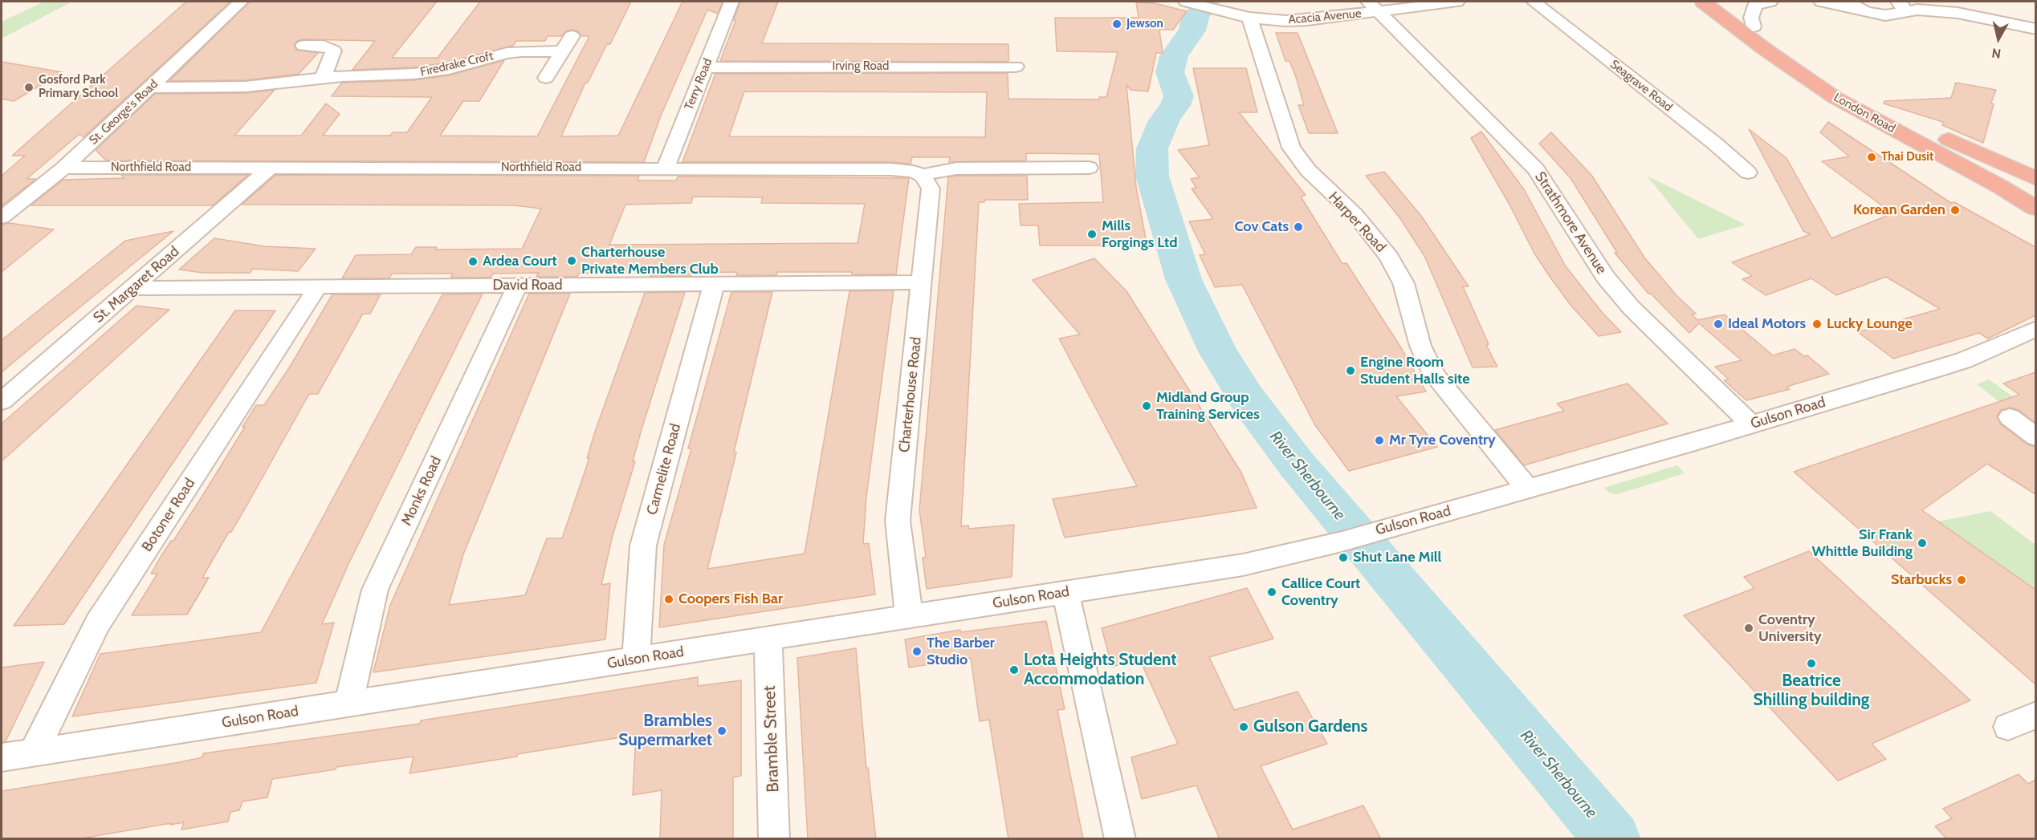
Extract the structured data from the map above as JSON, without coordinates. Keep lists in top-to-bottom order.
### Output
{
  "streets": {
    "highway": ["London Road"],
    "street": [
      "Acacia Avenue",
      "Firedrake Croft",
      "Irving Road",
      "Terry Road",
      "Seagrave Road",
      "St. George's Road",
      "Northfield Road",
      "Harper Road",
      "Strathmore Avenue",
      "St. Margaret Road",
      "David Road",
      "Charterhouse Road",
      "Gulson Road",
      "Carmelite Road",
      "Monks Road",
      "Botoner Road",
      "Bramble Street"
    ]
  },
  "crossings": [
    ["Acacia Avenue", "Harper Road"],
    ["Acacia Avenue", "Strathmore Avenue"],
    ["Firedrake Croft", "St. George's Road"],
    ["Irving Road", "Terry Road"],
    ["Terry Road", "Northfield Road"],
    ["St. George's Road", "Northfield Road"],
    ["Northfield Road", "St. Margaret Road"],
    ["Northfield Road", "Charterhouse Road"],
    ["Harper Road", "Gulson Road"],
    ["Strathmore Avenue", "Gulson Road"],
    ["St. Margaret Road", "David Road"],
    ["David Road", "Charterhouse Road"],
    ["David Road", "Carmelite Road"],
    ["David Road", "Monks Road"],
    ["David Road", "Botoner Road"],
    ["Charterhouse Road", "Gulson Road"],
    ["Gulson Road", "Carmelite Road"],
    ["Gulson Road", "Monks Road"],
    ["Gulson Road", "Botoner Road"],
    ["Gulson Road", "Bramble Street"]
  ],
  "water": ["River Sherbourne"],
  "places": [
    "Jewson",
    "Gosford Park Primary School",
    "Thai Dusit",
    "Korean Garden",
    "Cov Cats",
    "Mills Forgings Ltd",
    "Charterhouse Private Members Club",
    "Ardea Court",
    "Ideal Motors",
    "Lucky Lounge",
    "Engine Room Student Halls site",
    "Midland Group Training Services",
    "Mr Tyre Coventry",
    "Sir Frank Whittle Building",
    "Shut Lane Mill",
    "Starbucks",
    "Callice Court Coventry",
    "Coopers Fish Bar",
    "Coventry University",
    "The Barber Studio",
    "Beatrice Shilling building",
    "Lota Heights Student Accommodation",
    "Gulson Gardens",
    "Brambles Supermarket"
  ],
  "north": "bottom"
}
